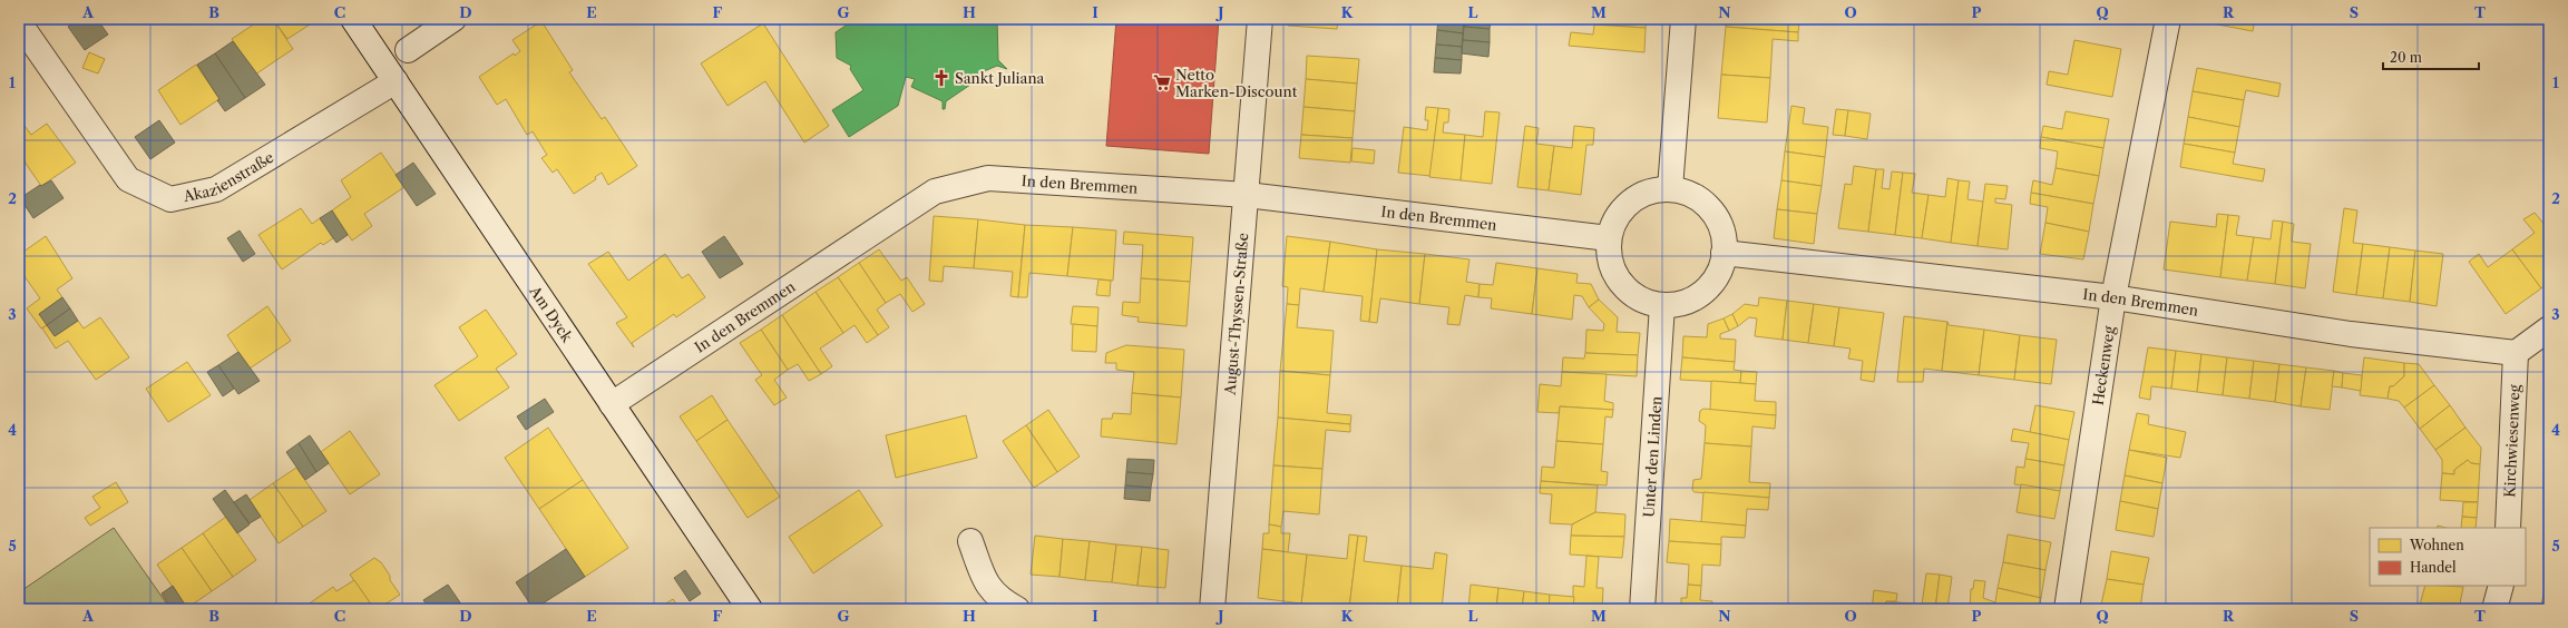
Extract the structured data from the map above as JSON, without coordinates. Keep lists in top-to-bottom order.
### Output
{
  "streets": {
    "street": [
      "Akazienstraße",
      "In den Bremmen",
      "Am Dyck",
      "August-Thyssen-Straße",
      "Heckenweg",
      "Kirchwiesenweg",
      "Unter den Linden"
    ]
  },
  "crossings": [
    ["Akazienstraße", "Am Dyck"],
    ["In den Bremmen", "Am Dyck"],
    ["In den Bremmen", "August-Thyssen-Straße"],
    ["In den Bremmen", "Heckenweg"],
    ["In den Bremmen", "Kirchwiesenweg"],
    ["In den Bremmen", "Unter den Linden"]
  ],
  "places": {
    "church": ["Sankt Juliana"],
    "supermarket": ["Netto Marken-Discount"]
  },
  "legend": ["Wohnen", "Handel"],
  "scale_bar": "20 m",
  "grid": {
    "columns": [
      "A",
      "B",
      "C",
      "D",
      "E",
      "F",
      "G",
      "H",
      "I",
      "J",
      "K",
      "L",
      "M",
      "N",
      "O",
      "P",
      "Q",
      "R",
      "S",
      "T"
    ],
    "rows": [
      "1",
      "2",
      "3",
      "4",
      "5"
    ]
  }
}
